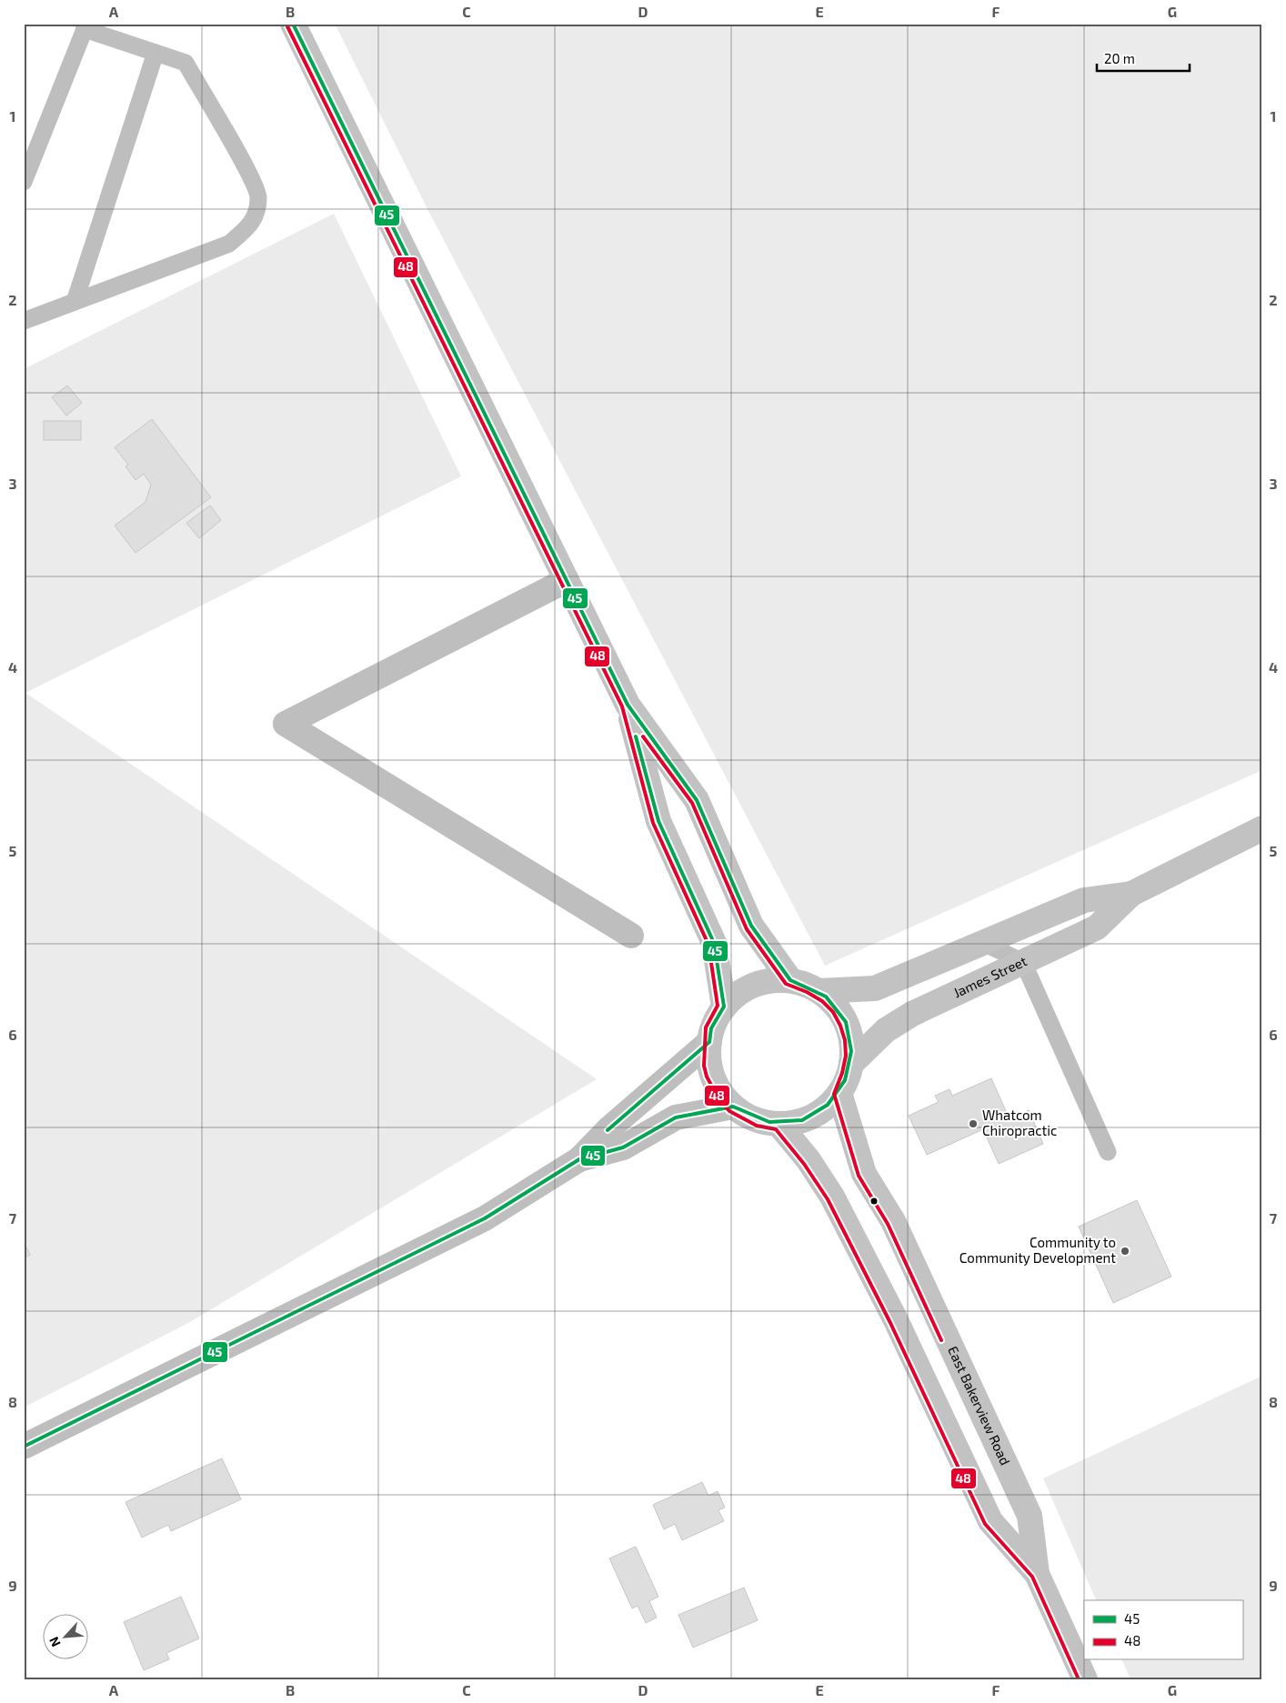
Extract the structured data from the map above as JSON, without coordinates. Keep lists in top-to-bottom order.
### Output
{
  "streets": {
    "main road": ["James Street", "East Bakerview Road"]
  },
  "crossings": [
    ["James Street", "East Bakerview Road"]
  ],
  "places": ["Whatcom Chiropractic", "Community to Community Development"],
  "lines": ["transit line 45", "transit line 48"],
  "legend": ["45", "48"],
  "scale_bar": "20 m",
  "north": "bottom left",
  "grid": {
    "columns": [
      "A",
      "B",
      "C",
      "D",
      "E",
      "F",
      "G"
    ],
    "rows": [
      "1",
      "2",
      "3",
      "4",
      "5",
      "6",
      "7",
      "8",
      "9"
    ]
  }
}
